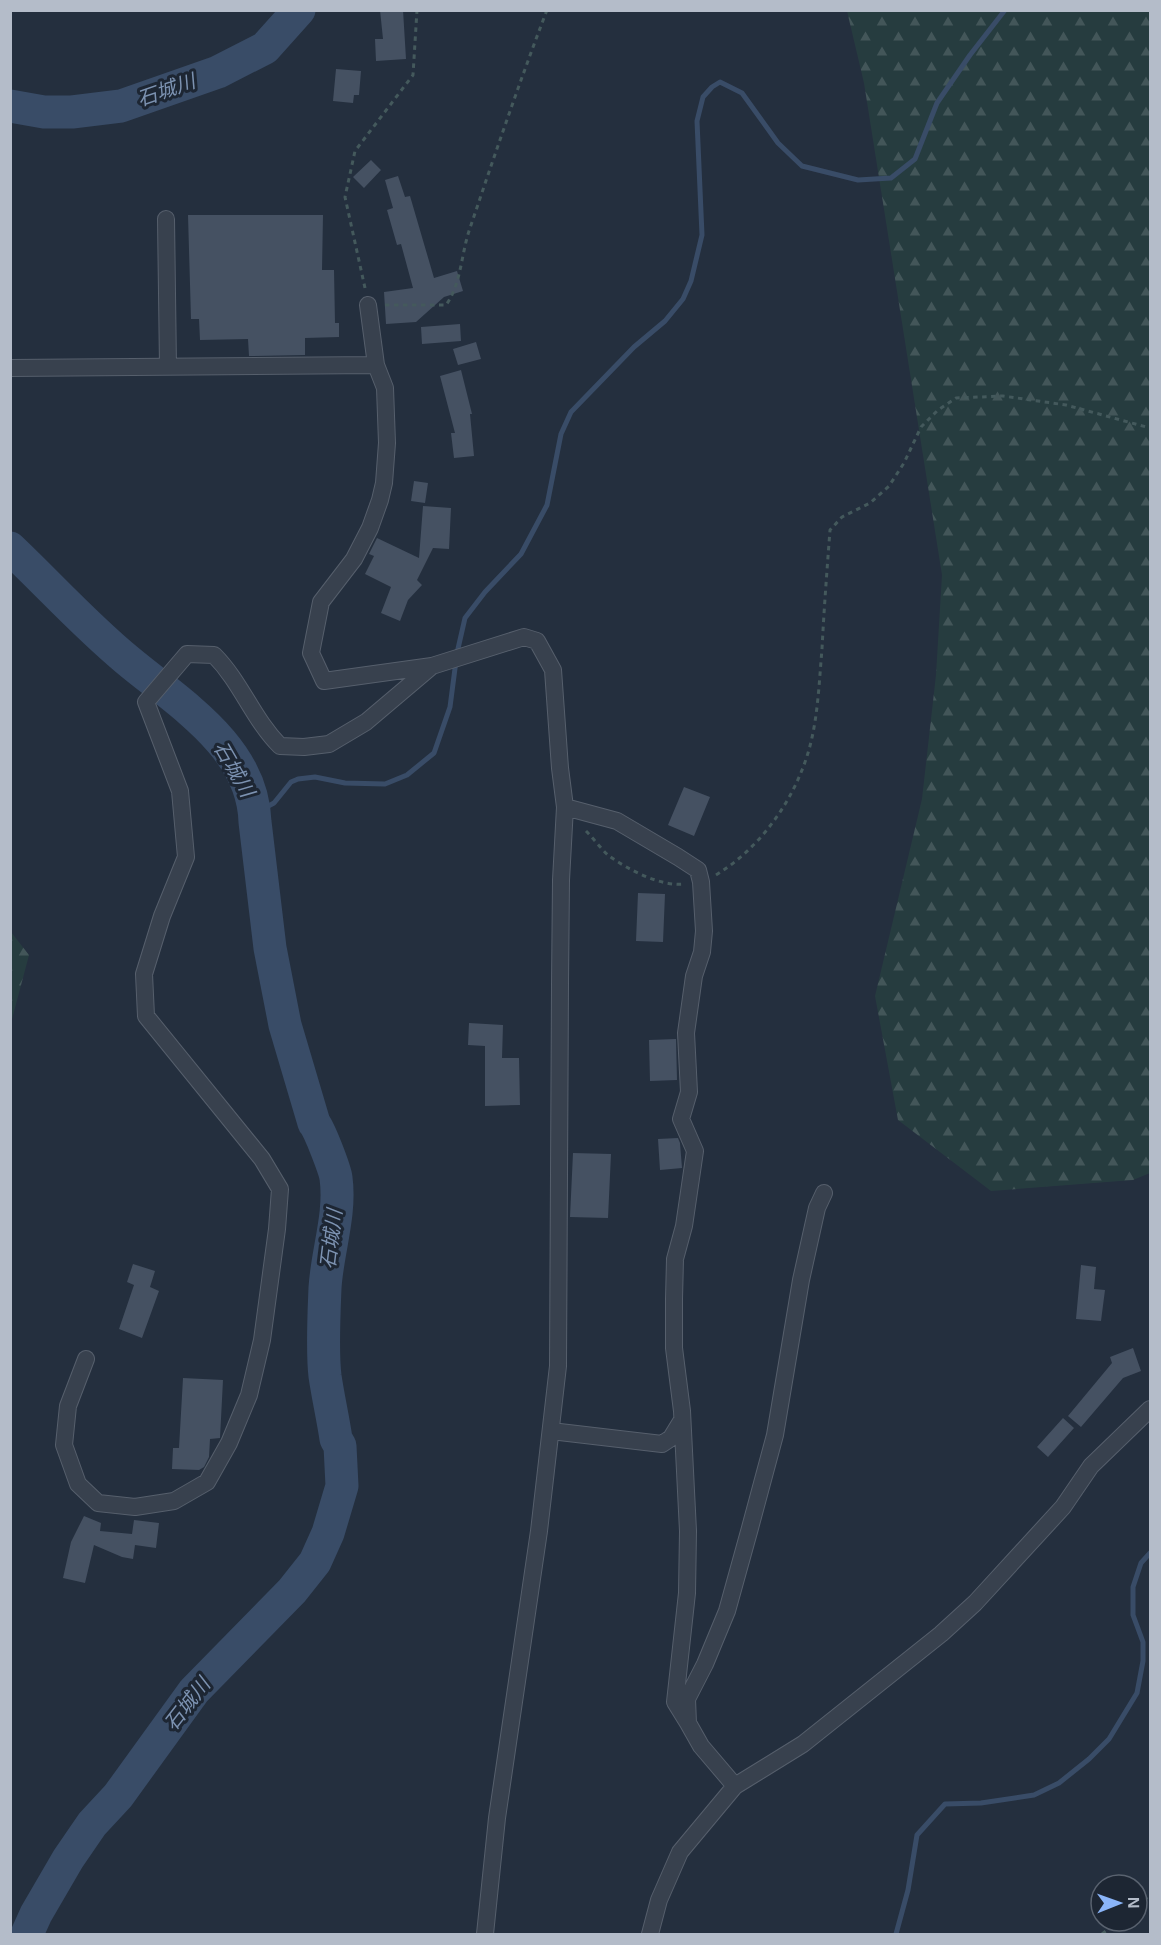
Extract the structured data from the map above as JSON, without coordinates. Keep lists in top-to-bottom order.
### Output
{
  "water": ["石城川"],
  "north": "right"
}
